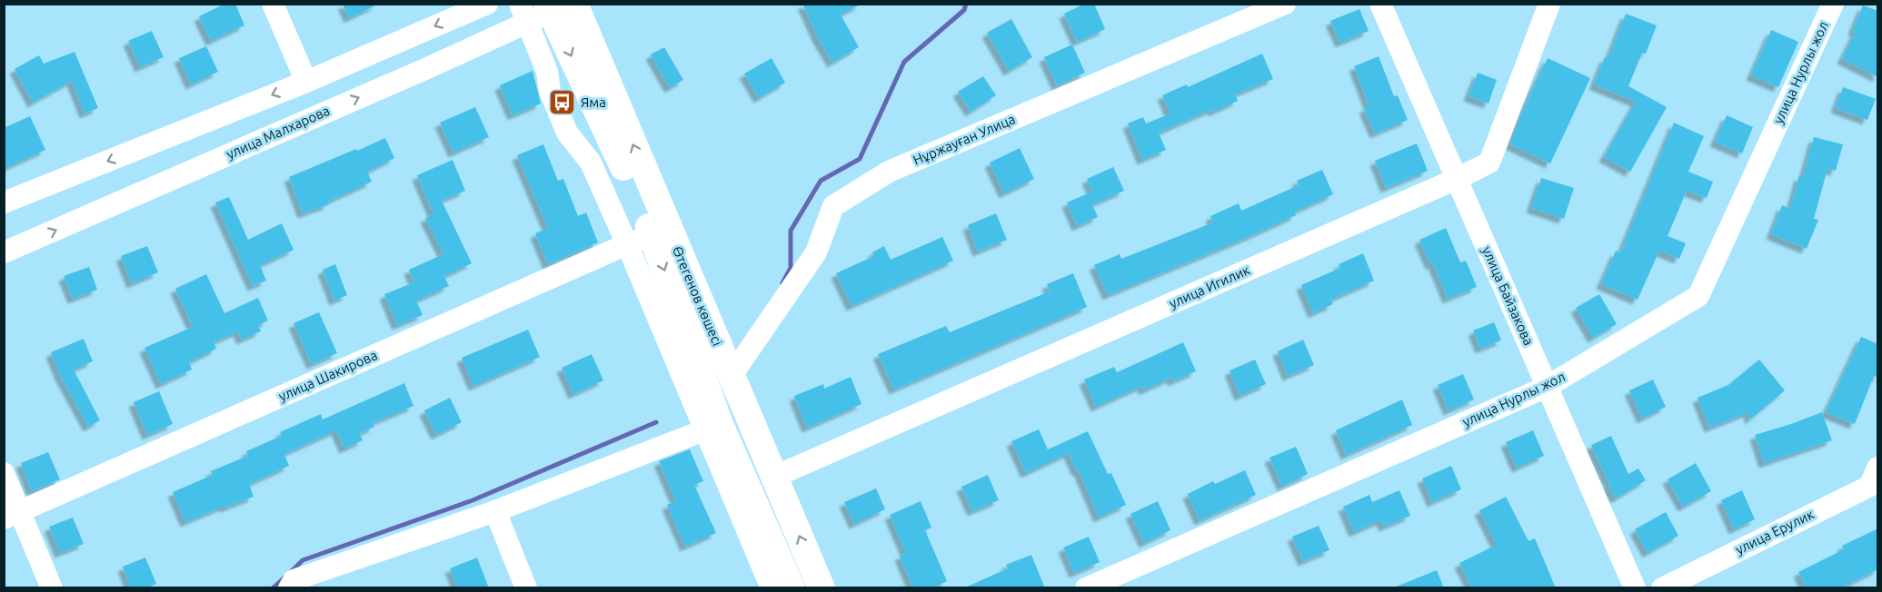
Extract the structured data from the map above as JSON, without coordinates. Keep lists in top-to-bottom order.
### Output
{
  "streets": {
    "main road": ["Өтегенов көшесі"],
    "street": [
      "улица Нурлы жол",
      "улица Малхарова",
      "Нұржауған Улица",
      "улица Игилик",
      "улица Байзакова",
      "улица Шакирова",
      "улица Ерулик"
    ]
  },
  "crossings": [
    ["улица Нурлы жол", "улица Байзакова"],
    ["улица Малхарова", "Өтегенов көшесі"],
    ["Нұржауған Улица", "Өтегенов көшесі"],
    ["улица Игилик", "Өтегенов көшесі"],
    ["улица Игилик", "улица Байзакова"],
    ["Өтегенов көшесі", "улица Шакирова"]
  ],
  "places": {
    "bus stop": ["Яма"]
  }
}
